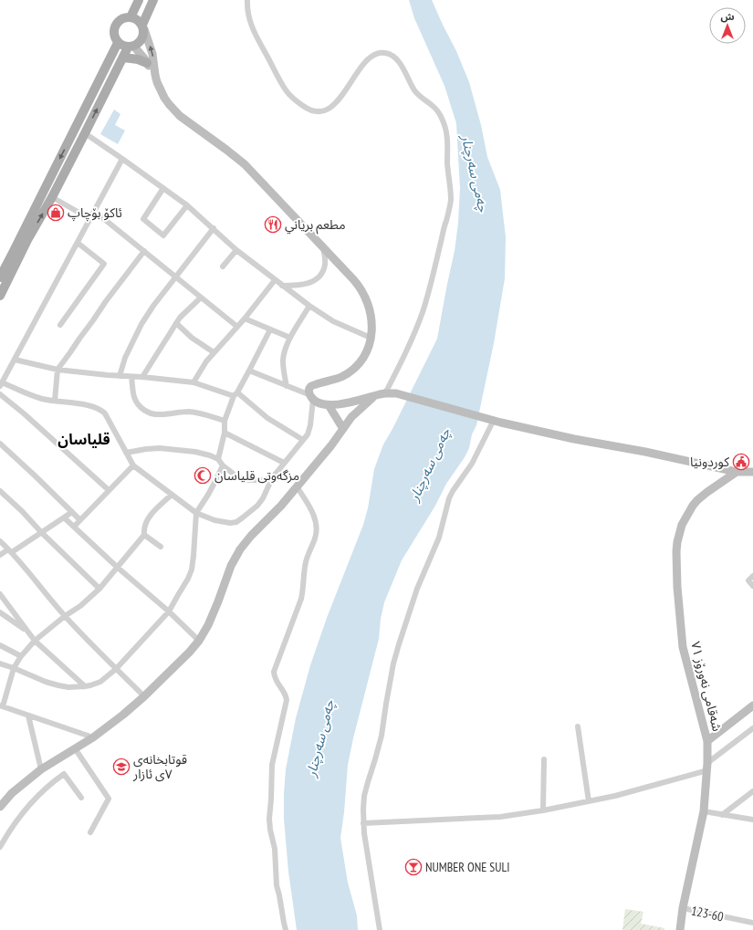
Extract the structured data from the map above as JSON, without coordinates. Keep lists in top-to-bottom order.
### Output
{
  "streets": {
    "street": ["شەقامی نەورۆز ٧١", "123-60"]
  },
  "crossings": [
    ["شەقامی نەورۆز ٧١", "123-60"]
  ],
  "districts": ["قلياسان"],
  "water": ["چەمی سەرچنار"],
  "places": {
    "shop": ["ئاکۆ بۆچاپ"],
    "restaurant": ["مطعم برياني"],
    "public building": ["كوردونيا"],
    "mosque": ["مزگەوتی قلیاسان"],
    "school or university": ["قوتابخانەی ٧ی ئازار"],
    "bar": ["NUMBER ONE SULI"]
  },
  "north": "top"
}
